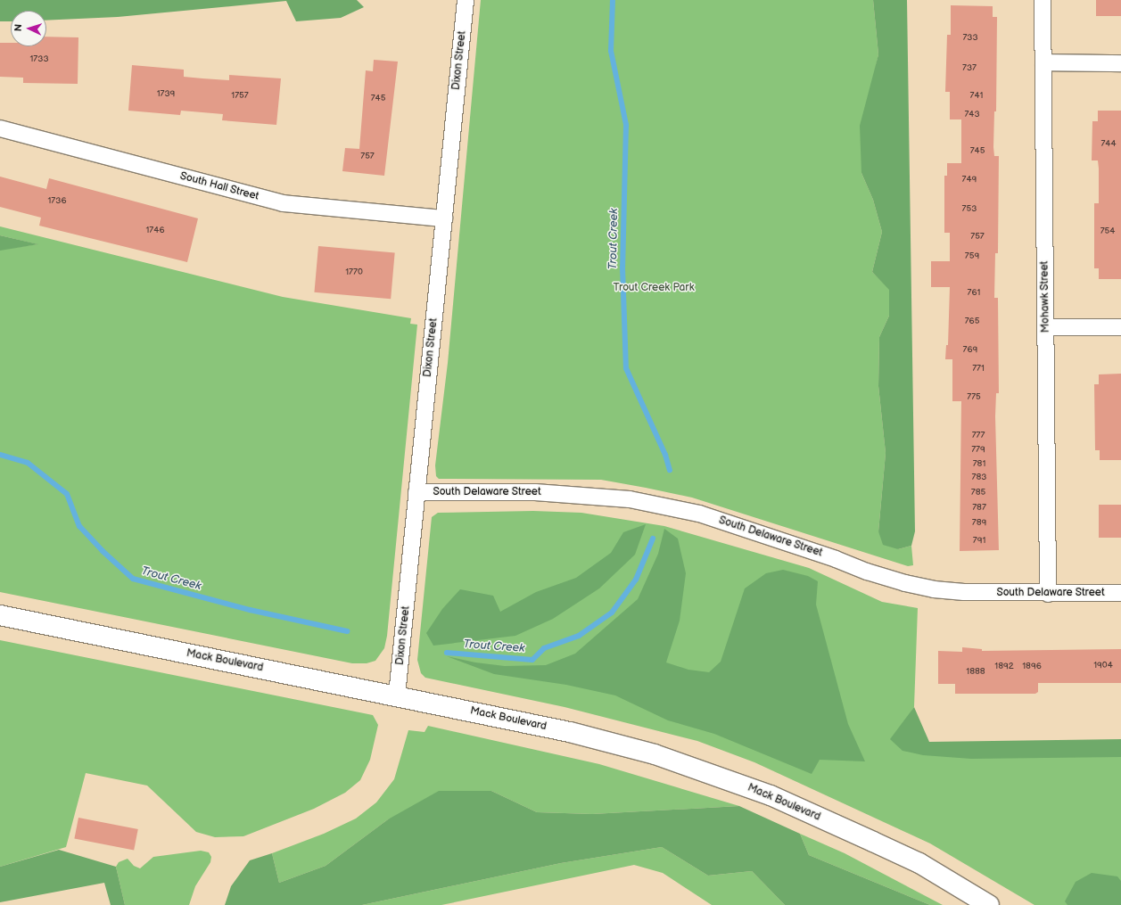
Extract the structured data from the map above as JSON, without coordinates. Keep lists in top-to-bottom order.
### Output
{
  "streets": {
    "main road": ["Mack Boulevard"],
    "street": [
      "Dixon Street",
      "South Hall Street",
      "Mohawk Street",
      "South Delaware Street"
    ]
  },
  "crossings": [
    ["Dixon Street", "South Hall Street"],
    ["Dixon Street", "South Delaware Street"],
    ["Dixon Street", "Mack Boulevard"],
    ["Mohawk Street", "South Delaware Street"]
  ],
  "water": ["Trout Creek"],
  "parks": ["Trout Creek Park"],
  "house_numbers": [
    "733",
    "1733",
    "737",
    "1739",
    "1757",
    "741",
    "745",
    "743",
    "744",
    "745",
    "757",
    "749",
    "1736",
    "753",
    "1746",
    "754",
    "757",
    "759",
    "1770",
    "761",
    "765",
    "769",
    "771",
    "775",
    "777",
    "779",
    "781",
    "783",
    "785",
    "787",
    "789",
    "791",
    "1904",
    "1892",
    "1896",
    "1888"
  ],
  "north": "left"
}
